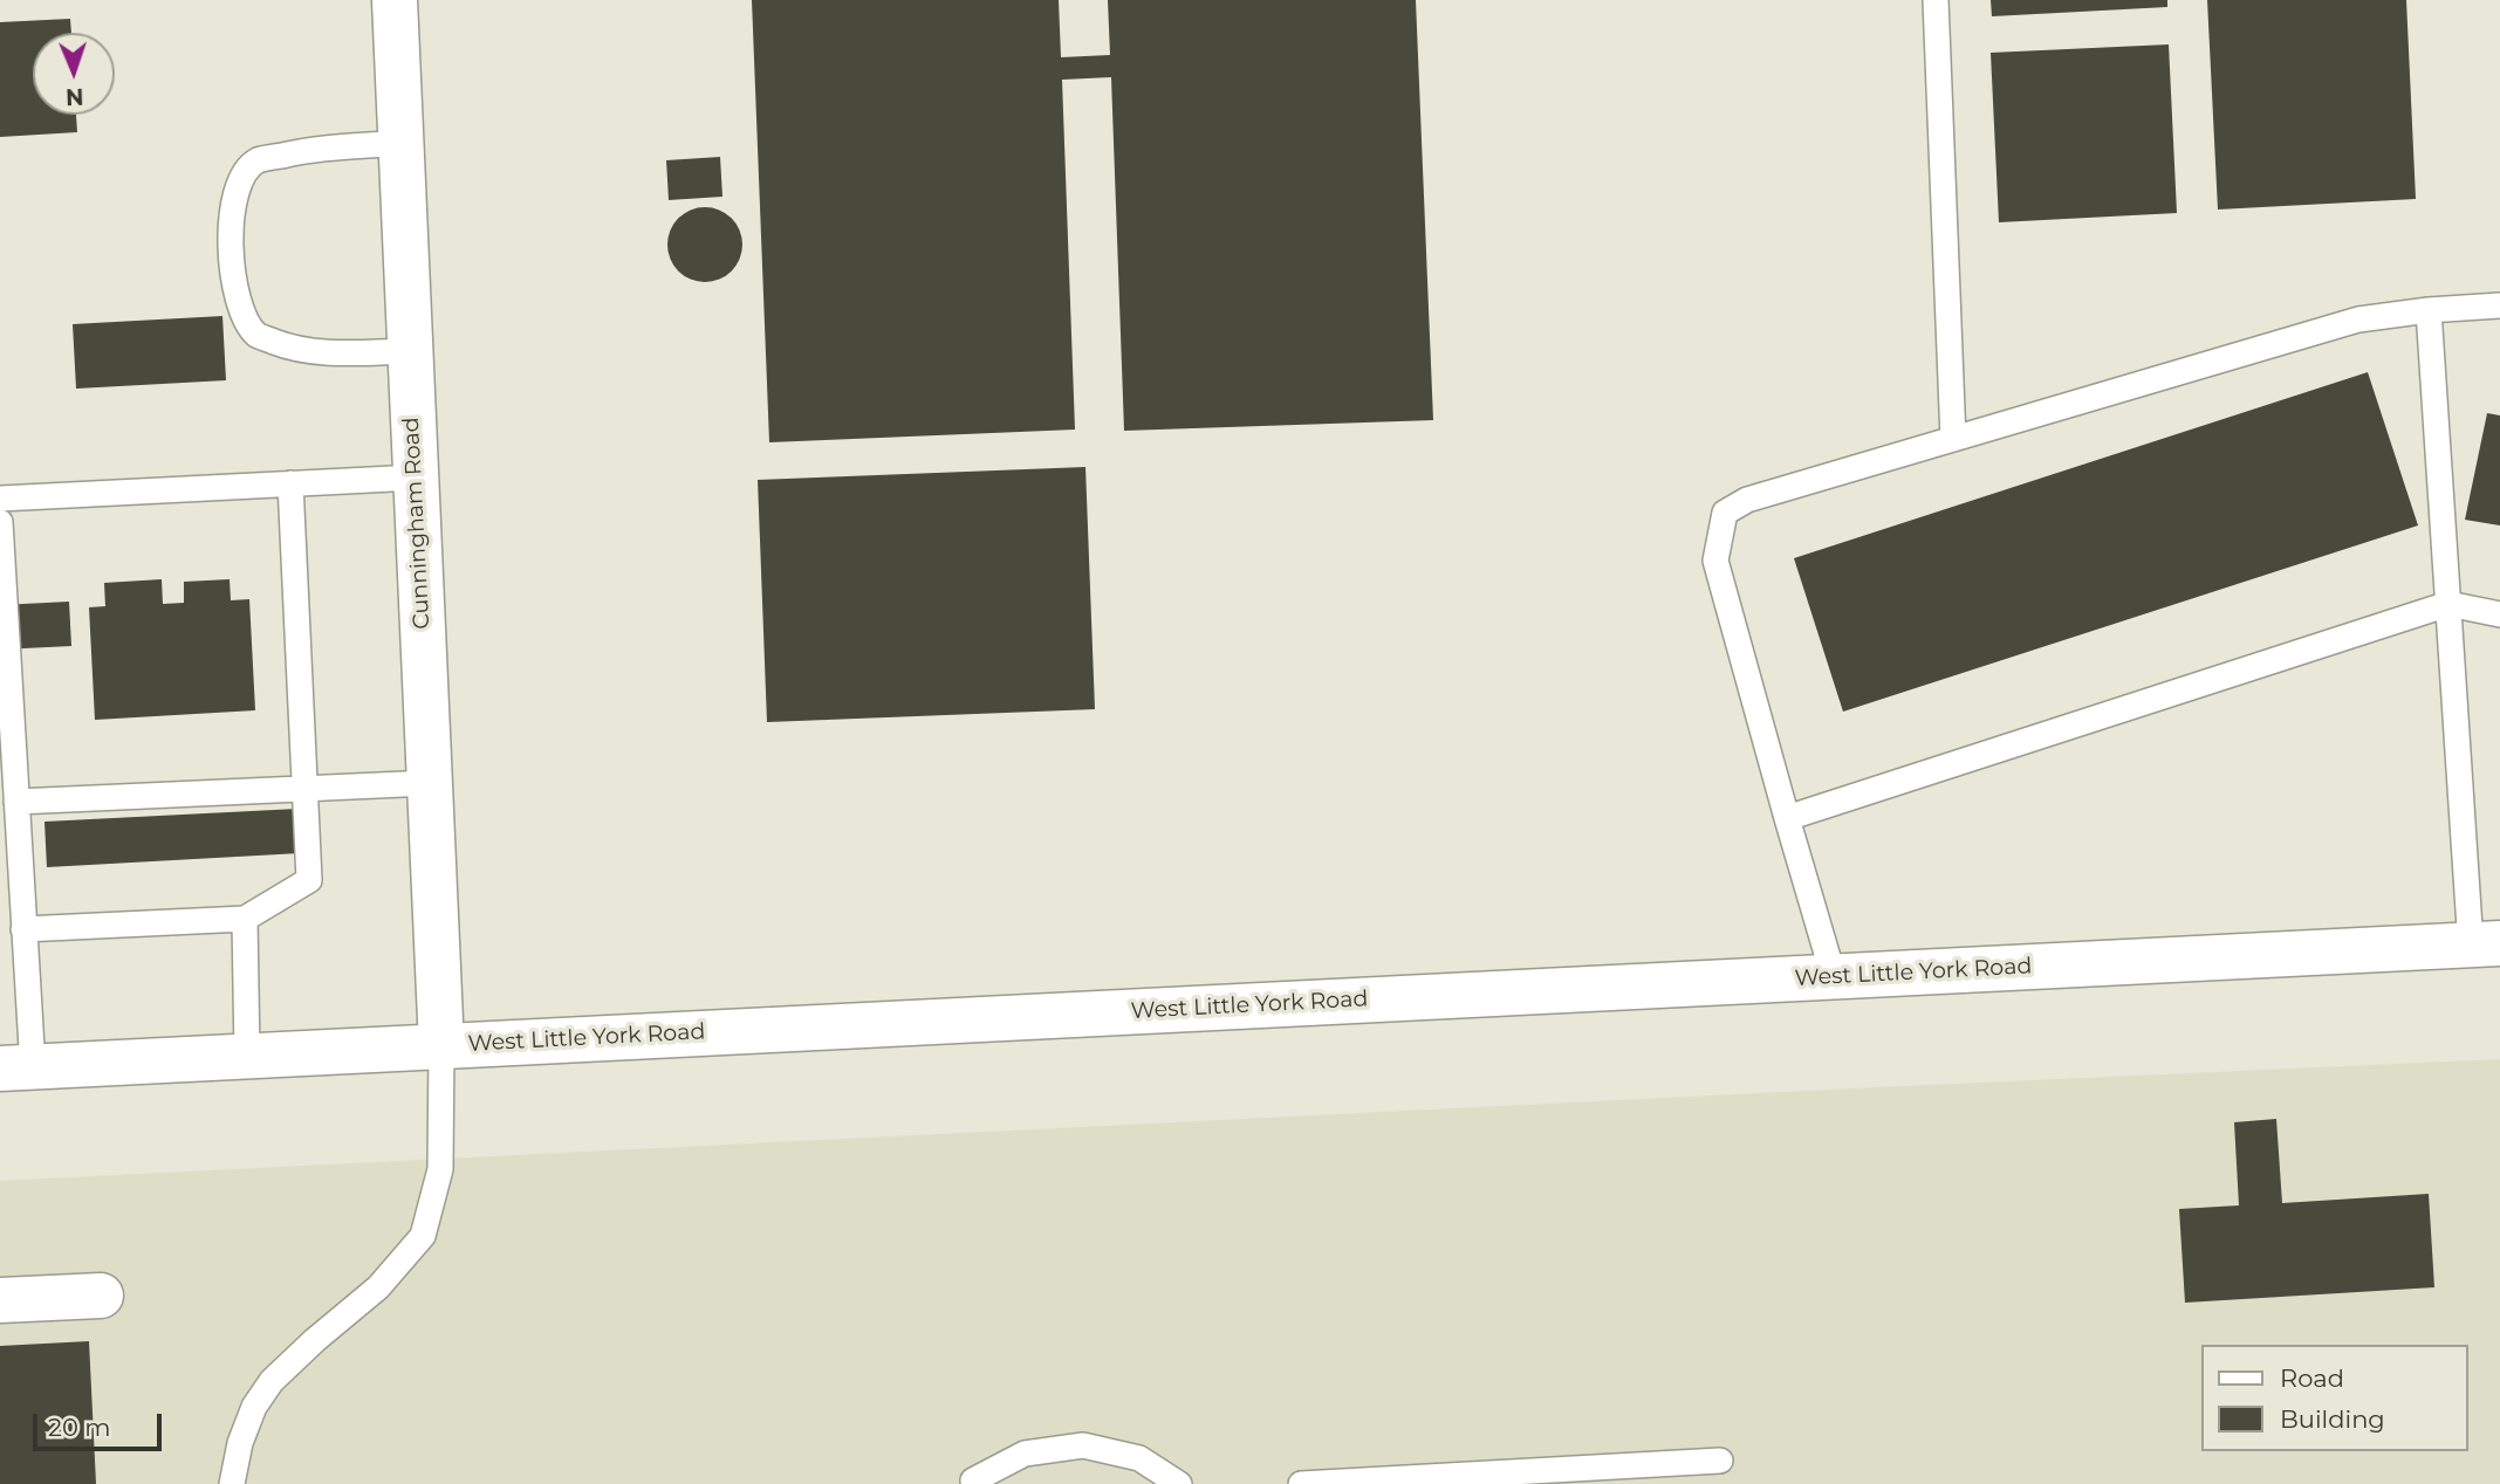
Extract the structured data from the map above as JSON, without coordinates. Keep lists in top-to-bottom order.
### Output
{
  "streets": {
    "main road": ["Cunningham Road", "West Little York Road"]
  },
  "crossings": [
    ["Cunningham Road", "West Little York Road"]
  ],
  "legend": ["Road", "Building"],
  "scale_bar": "20 m",
  "north": "bottom"
}
